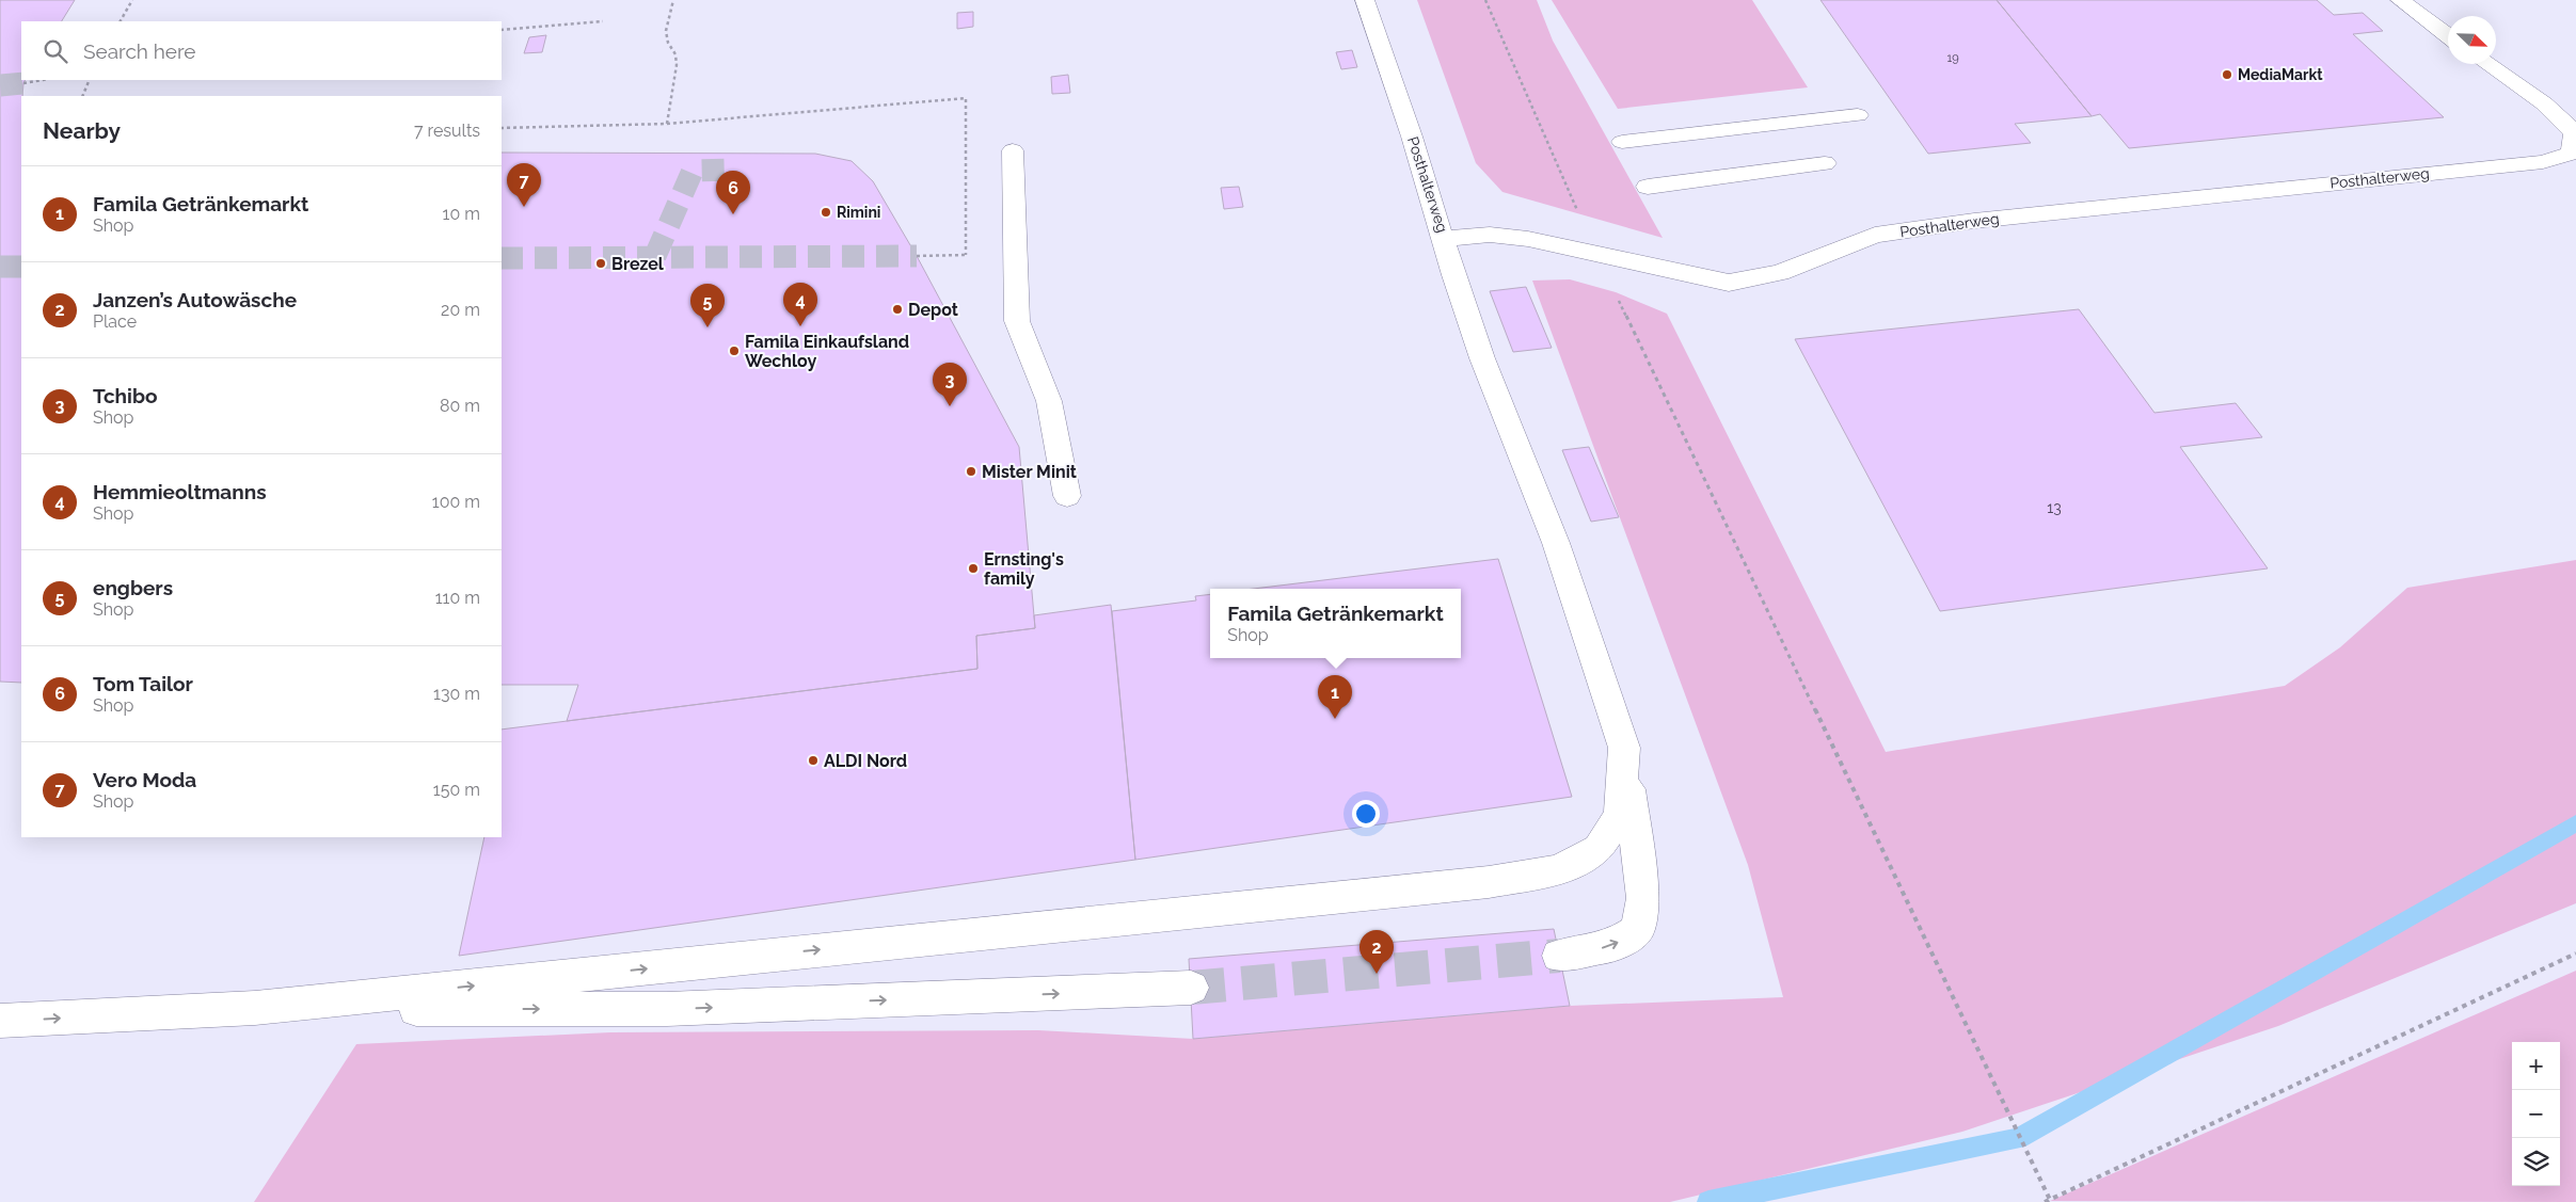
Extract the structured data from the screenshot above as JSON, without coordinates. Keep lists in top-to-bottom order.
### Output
{
  "streets": {
    "lane": ["Posthalterweg"]
  },
  "places": [
    "MediaMarkt",
    "Rimini",
    "Brezel",
    "Depot",
    "Famila Einkaufsland Wechloy",
    "Mister Minit",
    "Ernsting's family",
    "ALDI Nord"
  ],
  "house_numbers": ["19", "13"],
  "north": "bottom right",
  "page": {
    "search": "Search here",
    "heading": ["Nearby", "7 results"],
    "pins": [
      "7",
      "6",
      "4",
      "5",
      "3",
      "1",
      "2"
    ],
    "list": [
      {
        "mark": "1",
        "name": "Famila Getränkemarkt",
        "note": "Shop",
        "value": "10 m"
      },
      {
        "mark": "2",
        "name": "Janzen’s Autowäsche",
        "note": "Place",
        "value": "20 m"
      },
      {
        "mark": "3",
        "name": "Tchibo",
        "note": "Shop",
        "value": "80 m"
      },
      {
        "mark": "4",
        "name": "Hemmieoltmanns",
        "note": "Shop",
        "value": "100 m"
      },
      {
        "mark": "5",
        "name": "engbers",
        "note": "Shop",
        "value": "110 m"
      },
      {
        "mark": "6",
        "name": "Tom Tailor",
        "note": "Shop",
        "value": "130 m"
      },
      {
        "mark": "7",
        "name": "Vero Moda",
        "note": "Shop",
        "value": "150 m"
      }
    ],
    "popup": ["Famila Getränkemarkt", "Shop"],
    "map_buttons": ["+", "−"]
  }
}
